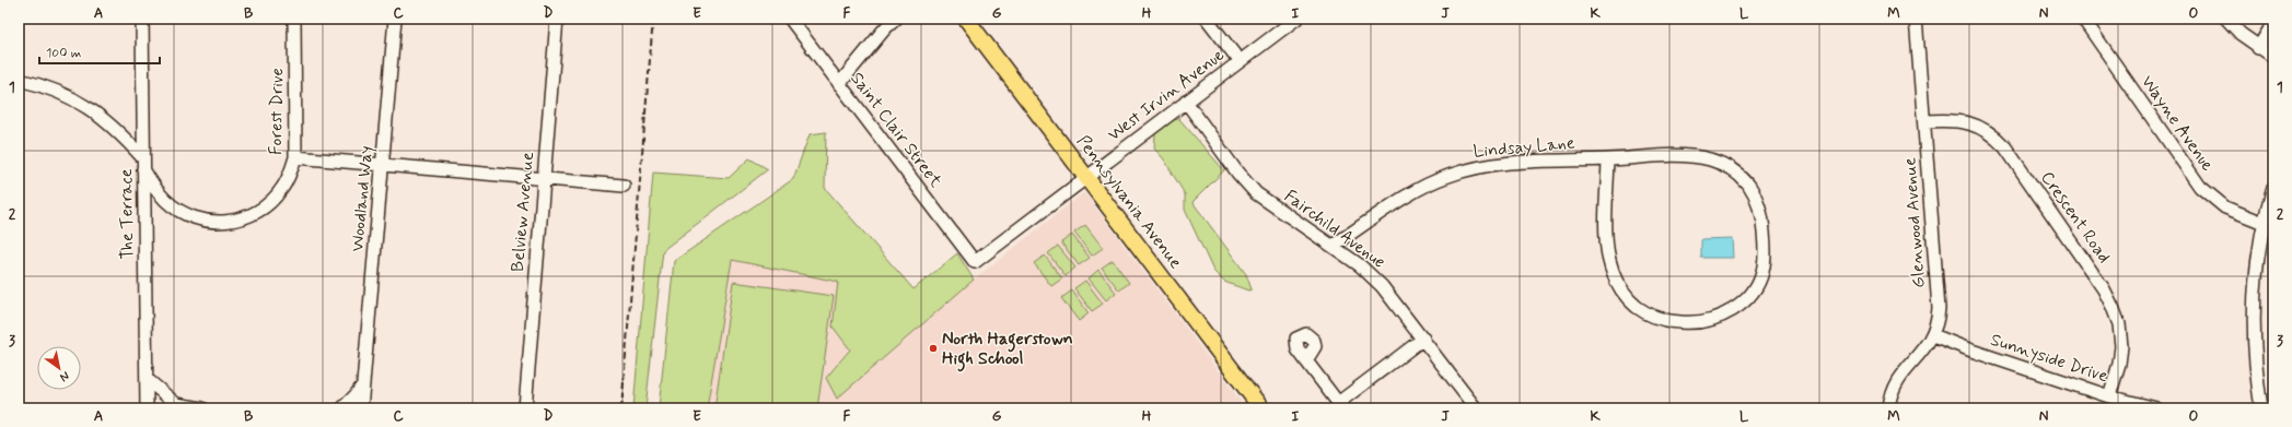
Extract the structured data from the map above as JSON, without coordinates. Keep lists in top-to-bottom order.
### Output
{
  "streets": {
    "main road": ["Pennsylvania Avenue"],
    "street": [
      "West Irvin Avenue",
      "Forest Drive",
      "Wayne Avenue",
      "Saint Clair Street",
      "Lindsay Lane",
      "Woodland Way",
      "Belview Avenue",
      "The Terrace",
      "Crescent Road",
      "Glenwood Avenue",
      "Fairchild Avenue",
      "Sunnyside Drive"
    ]
  },
  "crossings": [
    ["West Irvin Avenue", "Saint Clair Street"],
    ["West Irvin Avenue", "Pennsylvania Avenue"],
    ["West Irvin Avenue", "Fairchild Avenue"],
    ["Forest Drive", "The Terrace"],
    ["Lindsay Lane", "Fairchild Avenue"],
    ["Crescent Road", "Glenwood Avenue"],
    ["Crescent Road", "Sunnyside Drive"],
    ["Glenwood Avenue", "Sunnyside Drive"]
  ],
  "places": ["North Hagerstown High School"],
  "scale_bar": "100 m",
  "north": "bottom right",
  "grid": {
    "columns": [
      "A",
      "B",
      "C",
      "D",
      "E",
      "F",
      "G",
      "H",
      "I",
      "J",
      "K",
      "L",
      "M",
      "N",
      "O"
    ],
    "rows": ["1", "2", "3"]
  }
}
